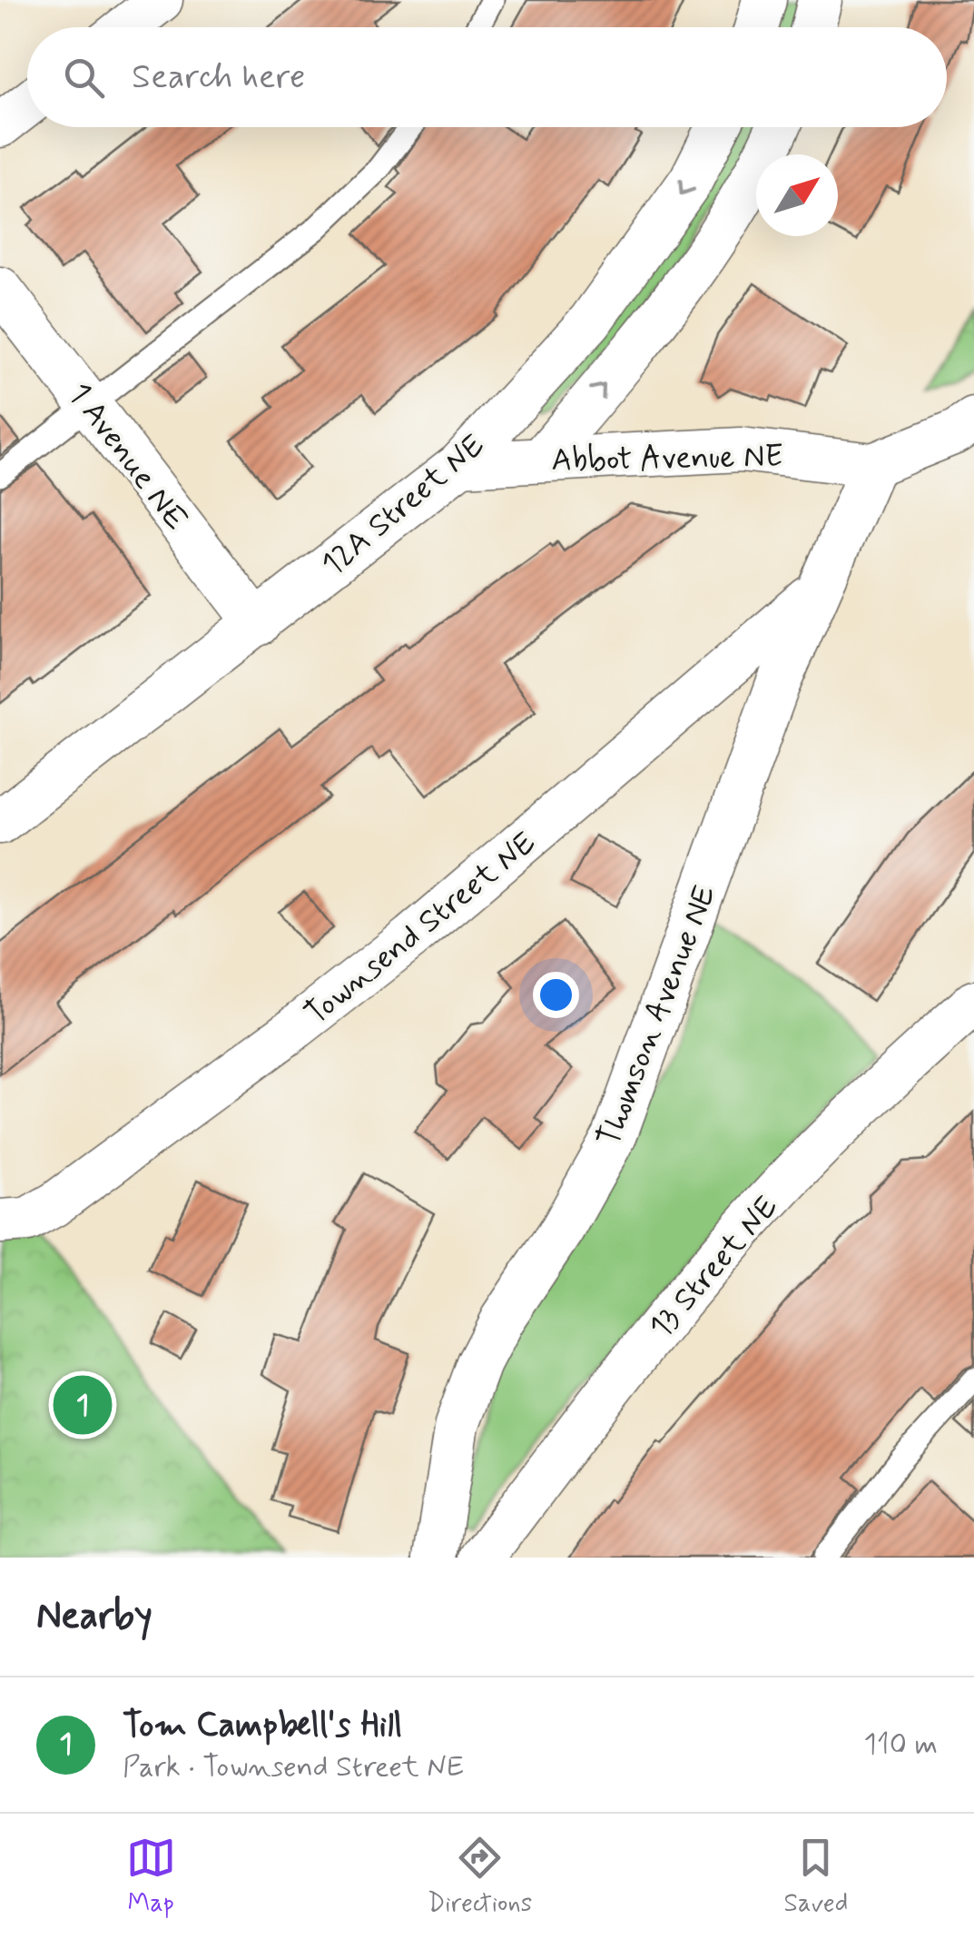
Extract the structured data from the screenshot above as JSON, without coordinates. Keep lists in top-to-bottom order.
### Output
{
  "streets": {
    "street": [
      "1 Avenue NE",
      "Abbot Avenue NE",
      "12A Street NE",
      "Townsend Street NE",
      "Thomson Avenue NE",
      "13 Street NE"
    ]
  },
  "crossings": [
    ["1 Avenue NE", "12A Street NE"],
    ["Abbot Avenue NE", "12A Street NE"],
    ["Abbot Avenue NE", "Thomson Avenue NE"],
    ["Townsend Street NE", "Thomson Avenue NE"]
  ],
  "north": "top right",
  "page": {
    "search": "Search here",
    "pins": "1",
    "heading": "Nearby",
    "list": [
      {
        "mark": "1",
        "name": "Tom Campbell's Hill",
        "note": "Park · Townsend Street NE",
        "value": "110 m"
      }
    ],
    "nav": ["Map", "Directions", "Saved"]
  }
}
